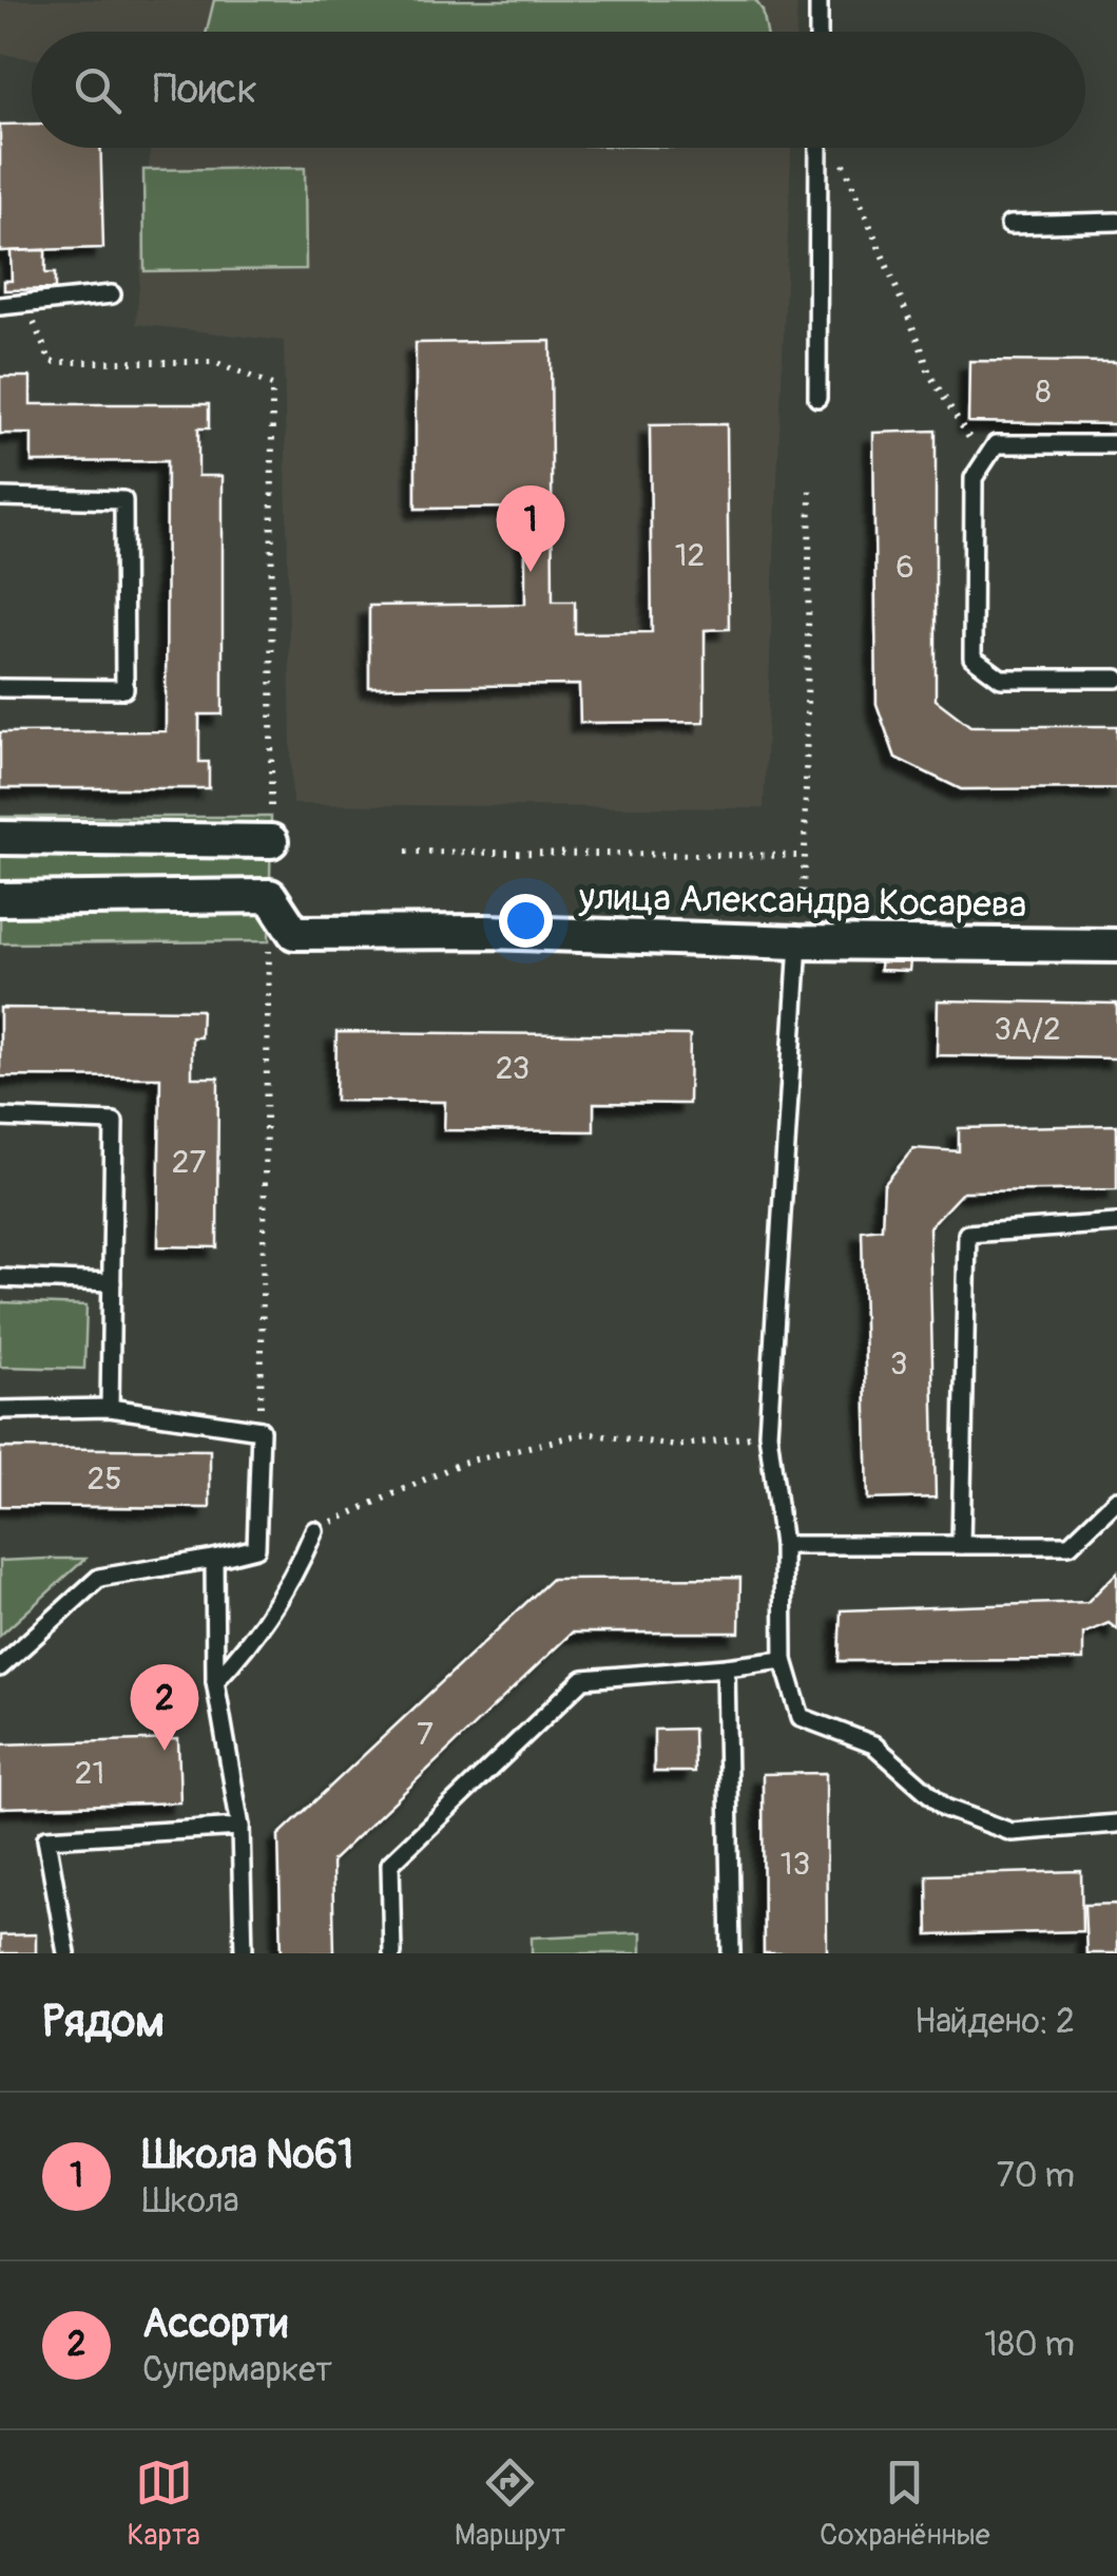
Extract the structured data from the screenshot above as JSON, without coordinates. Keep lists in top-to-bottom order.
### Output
{
  "streets": {
    "street": ["улица Александра Косарева"]
  },
  "house_numbers": [
    "8",
    "12",
    "6",
    "3А/2",
    "23",
    "27",
    "3",
    "25",
    "7",
    "21",
    "13"
  ],
  "page": {
    "search": "Поиск",
    "pins": ["1", "2"],
    "heading": ["Рядом", "Найдено: 2"],
    "list": [
      {
        "mark": "1",
        "name": "Школа №61",
        "note": "Школа",
        "value": "70 m"
      },
      {
        "mark": "2",
        "name": "Ассорти",
        "note": "Супермаркет",
        "value": "180 m"
      }
    ],
    "nav": ["Карта", "Маршрут", "Сохранённые"]
  }
}
